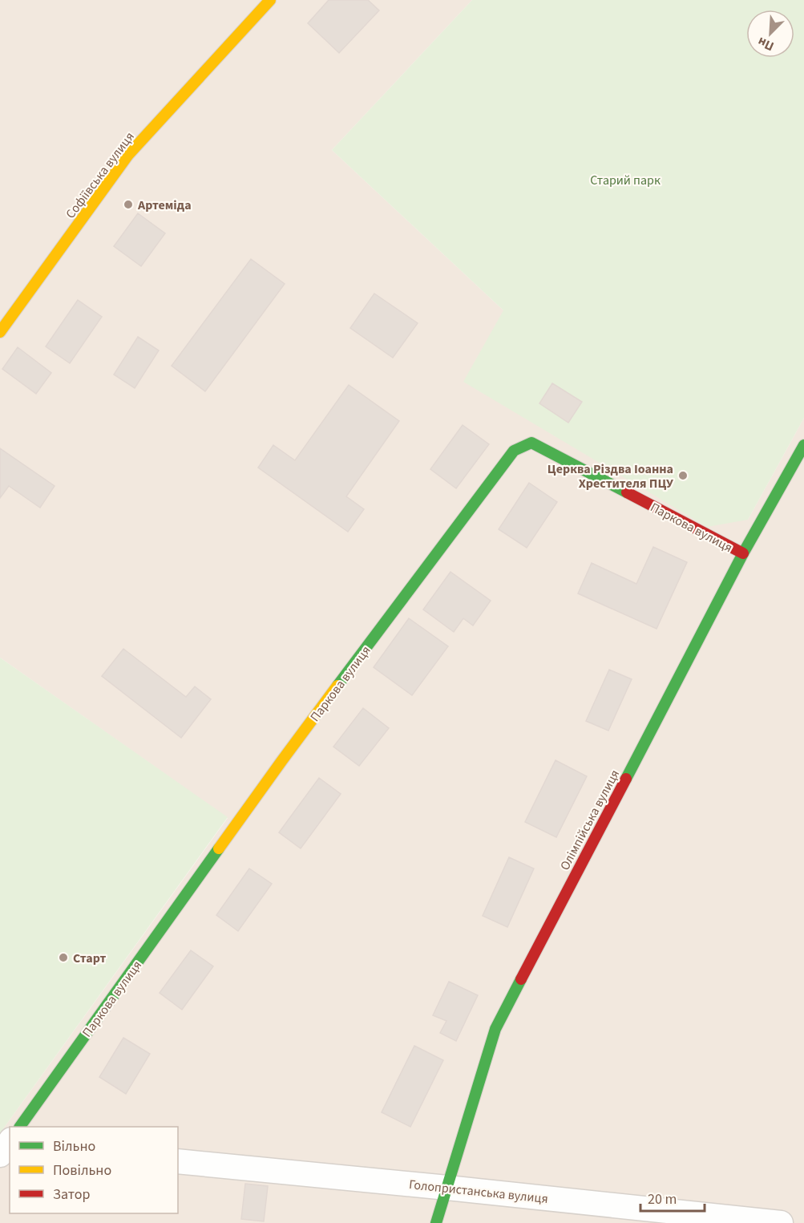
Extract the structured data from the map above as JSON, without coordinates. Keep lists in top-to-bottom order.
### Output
{
  "streets": {
    "street": [
      "Софіївська вулиця",
      "Паркова вулиця",
      "Олімпійська вулиця",
      "Голопристанська вулиця"
    ]
  },
  "crossings": [
    ["Паркова вулиця", "Олімпійська вулиця"],
    ["Олімпійська вулиця", "Голопристанська вулиця"]
  ],
  "parks": ["Старий парк"],
  "places": ["Артеміда", "Церква Різдва Іоанна Хрестителя ПЦУ", "Старт"],
  "legend": ["Вільно", "Повільно", "Затор"],
  "scale_bar": "20 m",
  "north": "bottom left"
}
